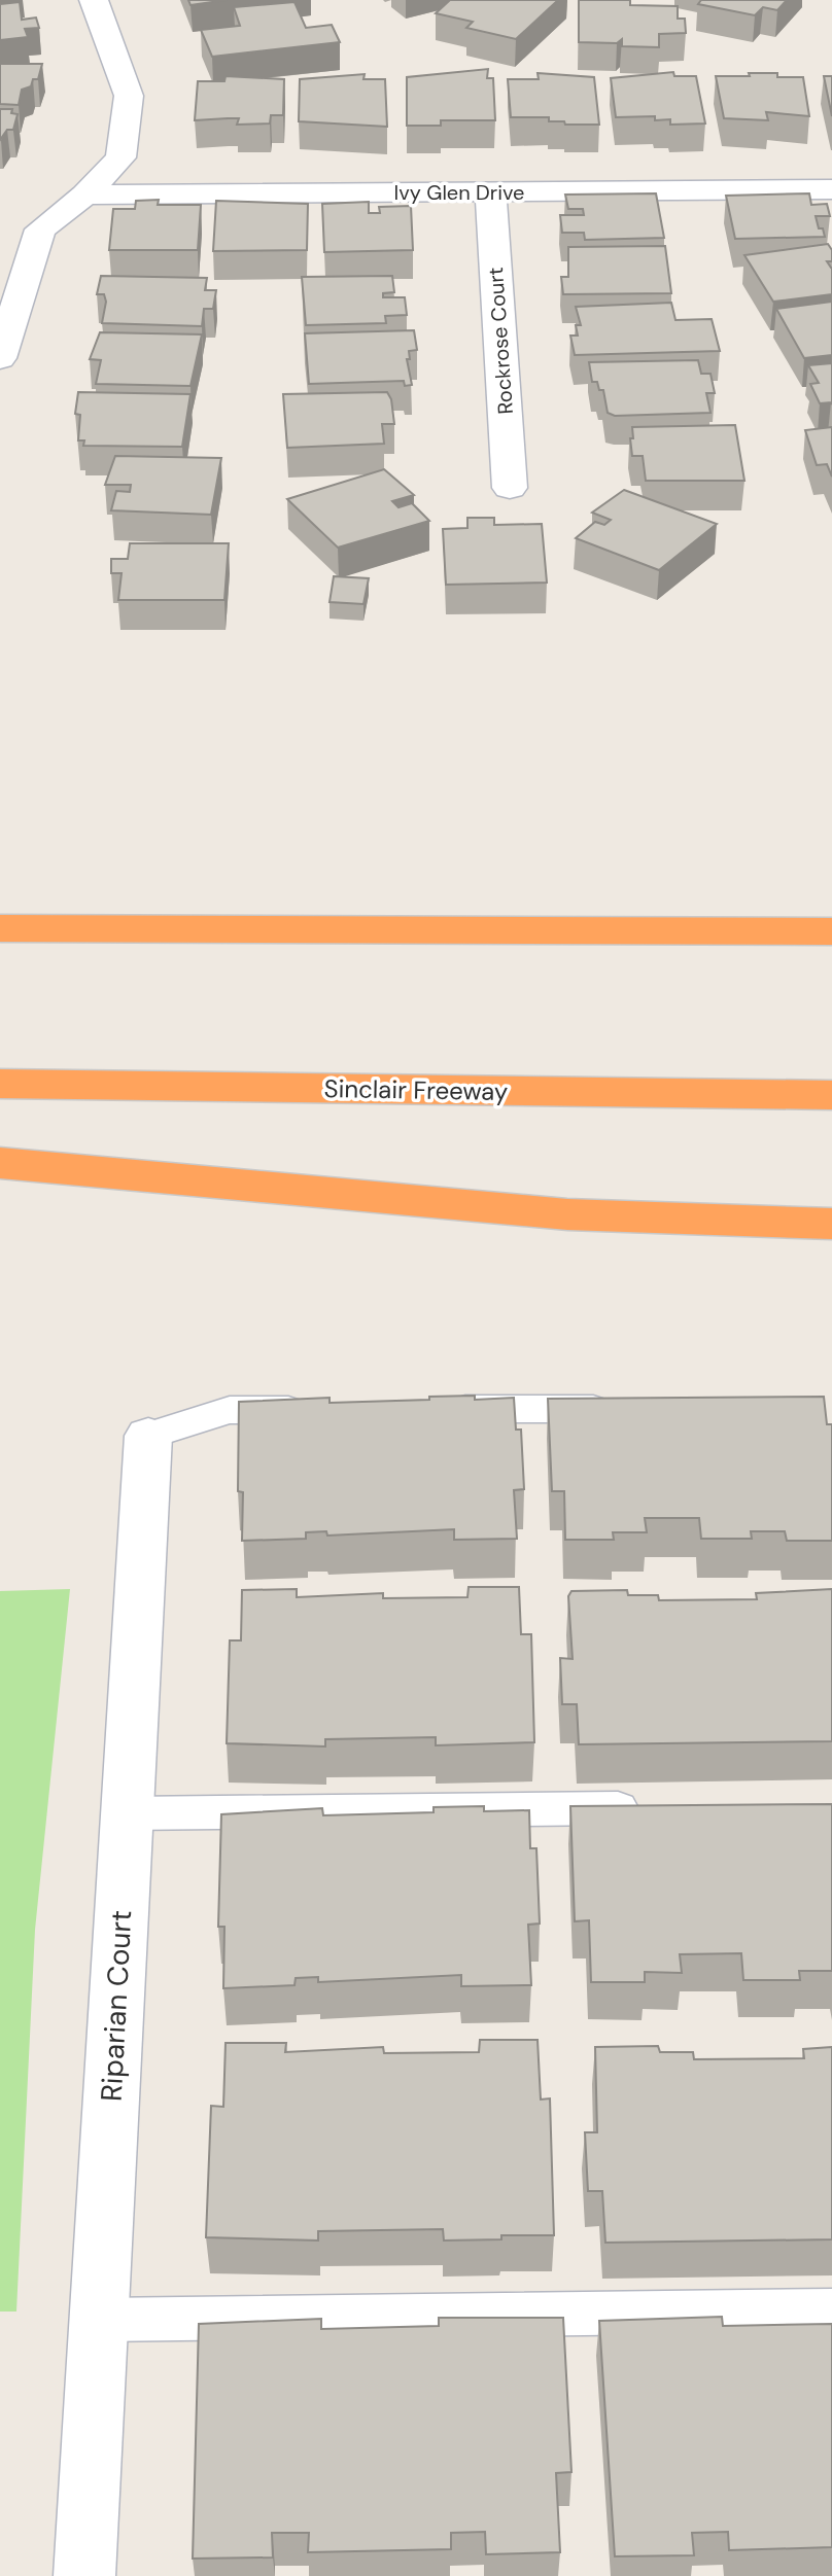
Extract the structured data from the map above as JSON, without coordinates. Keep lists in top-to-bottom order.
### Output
{
  "streets": {
    "highway": ["Sinclair Freeway"],
    "street": ["Ivy Glen Drive", "Rockrose Court", "Riparian Court"]
  },
  "crossings": [
    ["Ivy Glen Drive", "Rockrose Court"]
  ]
}
